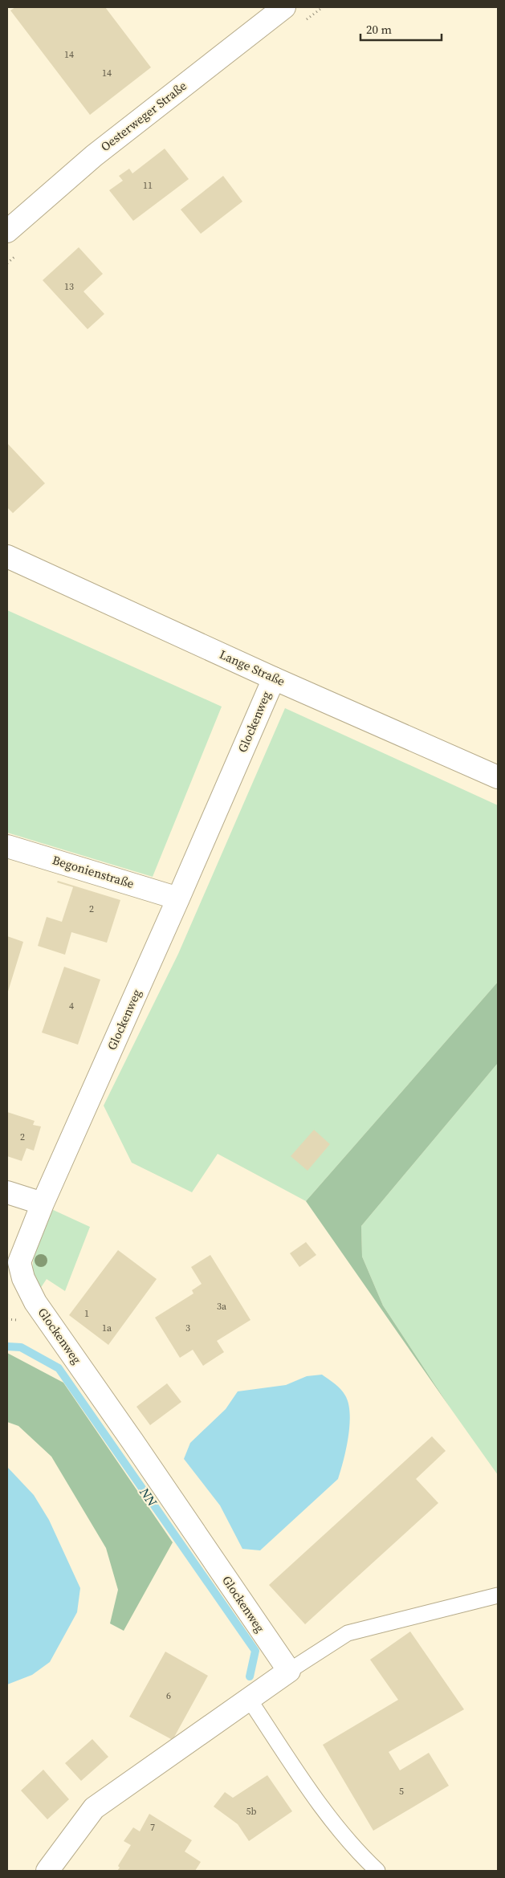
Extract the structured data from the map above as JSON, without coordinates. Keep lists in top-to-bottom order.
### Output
{
  "streets": {
    "street": [
      "Oesterweger Straße",
      "Lange Straße",
      "Glockenweg",
      "Begonienstraße"
    ]
  },
  "crossings": [
    ["Lange Straße", "Glockenweg"],
    ["Glockenweg", "Begonienstraße"]
  ],
  "water": ["NN"],
  "house_numbers": [
    "14",
    "14",
    "11",
    "13",
    "2",
    "4",
    "2",
    "3a",
    "1",
    "1a",
    "3",
    "6",
    "5",
    "5b",
    "7"
  ],
  "scale_bar": "20 m"
}
